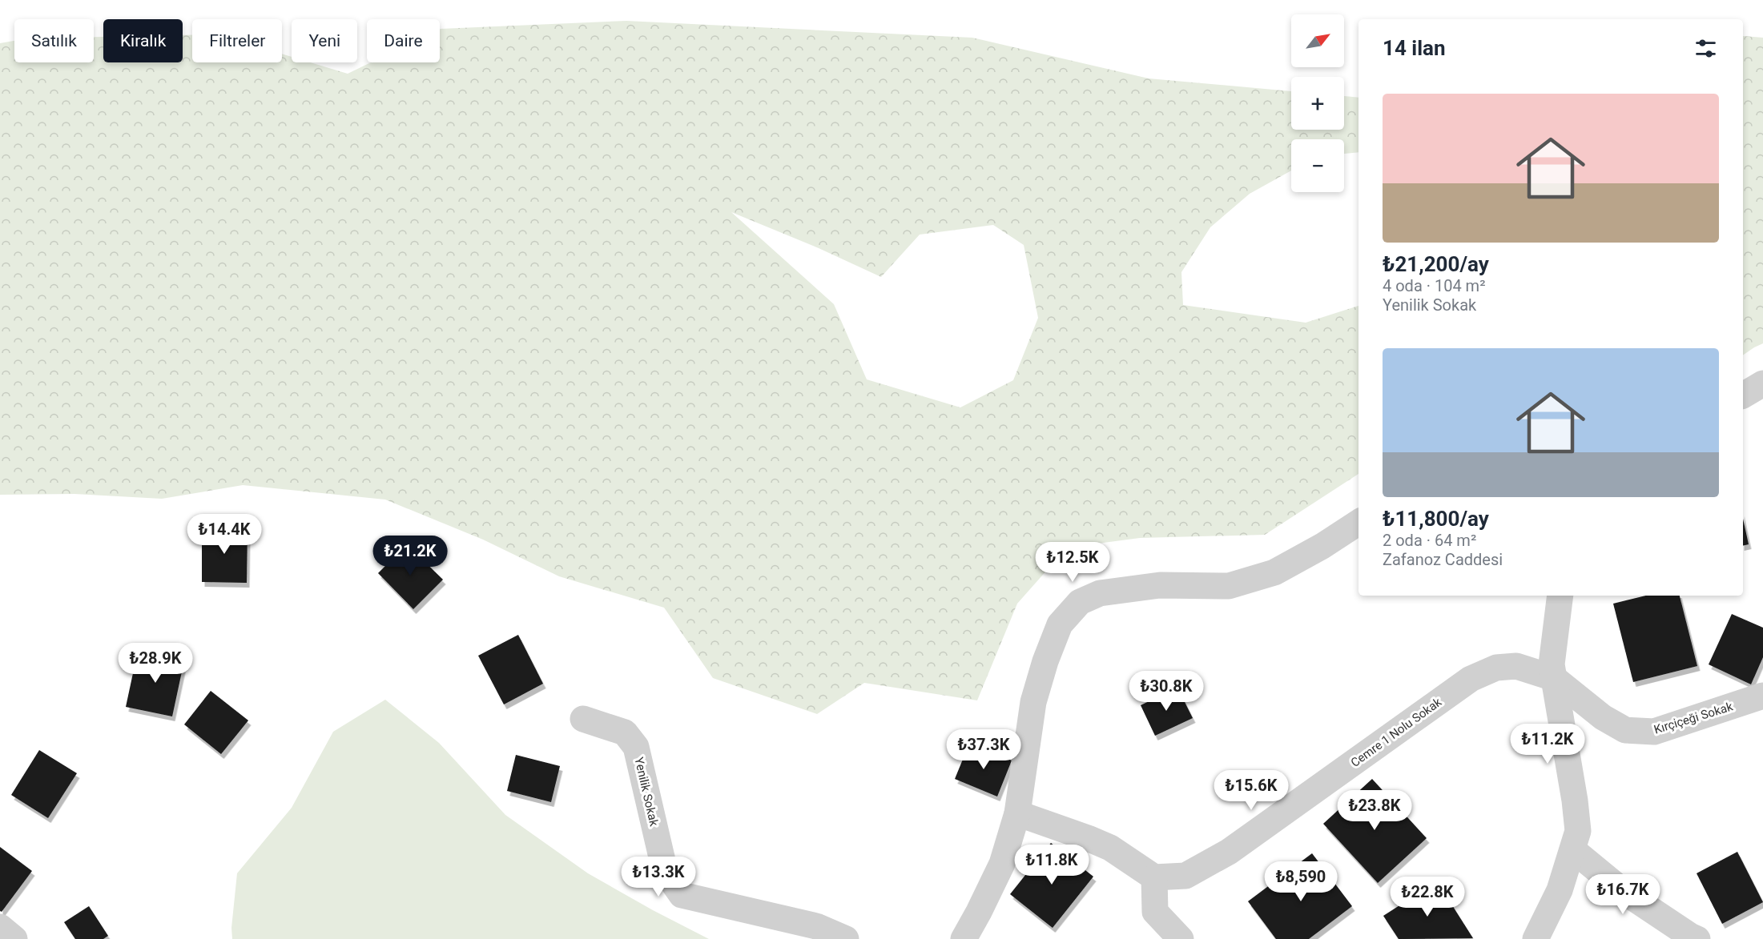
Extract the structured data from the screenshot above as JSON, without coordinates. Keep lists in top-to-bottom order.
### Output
{
  "streets": {
    "street": ["Kırçiçeği Sokak", "Cemre 1 Nolu Sokak", "Yenilik Sokak"]
  },
  "crossings": [
    ["Kırçiçeği Sokak", "Cemre 1 Nolu Sokak"]
  ],
  "north": "top right",
  "page": {
    "map_buttons": ["+", "−"],
    "chip": [
      "Satılık",
      "Kiralık",
      "Filtreler",
      "Yeni",
      "Daire"
    ],
    "heading": "14 ilan",
    "list": [
      {
        "name": "₺21,200/ay",
        "note": "4 oda · 104 m² · Yenilik Sokak"
      },
      {
        "name": "₺11,800/ay",
        "note": "2 oda · 64 m² · Zafanoz Caddesi"
      }
    ],
    "price": [
      "₺14.4K",
      "₺21.2K",
      "₺12.5K",
      "₺28.9K",
      "₺30.8K",
      "₺11.2K",
      "₺37.3K",
      "₺15.6K",
      "₺23.8K",
      "₺11.8K",
      "₺13.3K",
      "₺8,590",
      "₺16.7K",
      "₺22.8K"
    ]
  }
}
